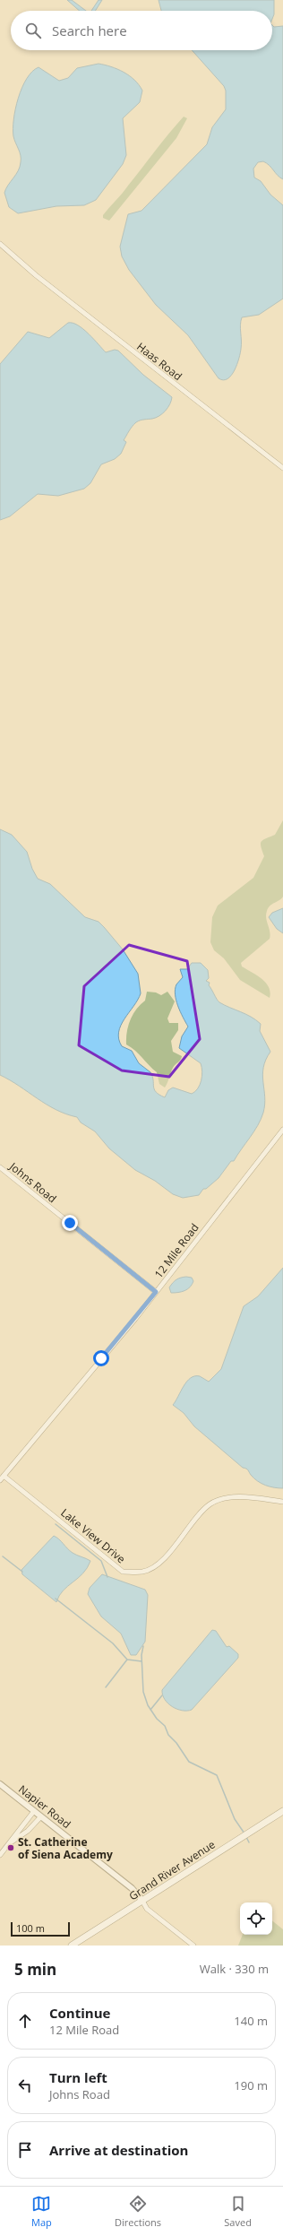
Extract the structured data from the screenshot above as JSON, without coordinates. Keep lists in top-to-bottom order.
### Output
{
  "streets": {
    "main road": ["Grand River Avenue"],
    "street": [
      "Haas Road",
      "Johns Road",
      "12 Mile Road",
      "Lake View Drive",
      "Napier Road"
    ]
  },
  "crossings": [
    ["Johns Road", "12 Mile Road"],
    ["12 Mile Road", "Lake View Drive"],
    ["Napier Road", "Grand River Avenue"]
  ],
  "places": ["St. Catherine of Siena Academy"],
  "scale_bar": "100 m",
  "page": {
    "search": "Search here",
    "scale": "100 m",
    "heading": ["5 min", "Walk · 330 m"],
    "list": [
      ["Continue", "12 Mile Road", "140 m"],
      ["Turn left", "Johns Road", "190 m"],
      "Arrive at destination"
    ],
    "nav": ["Map", "Directions", "Saved"]
  }
}
